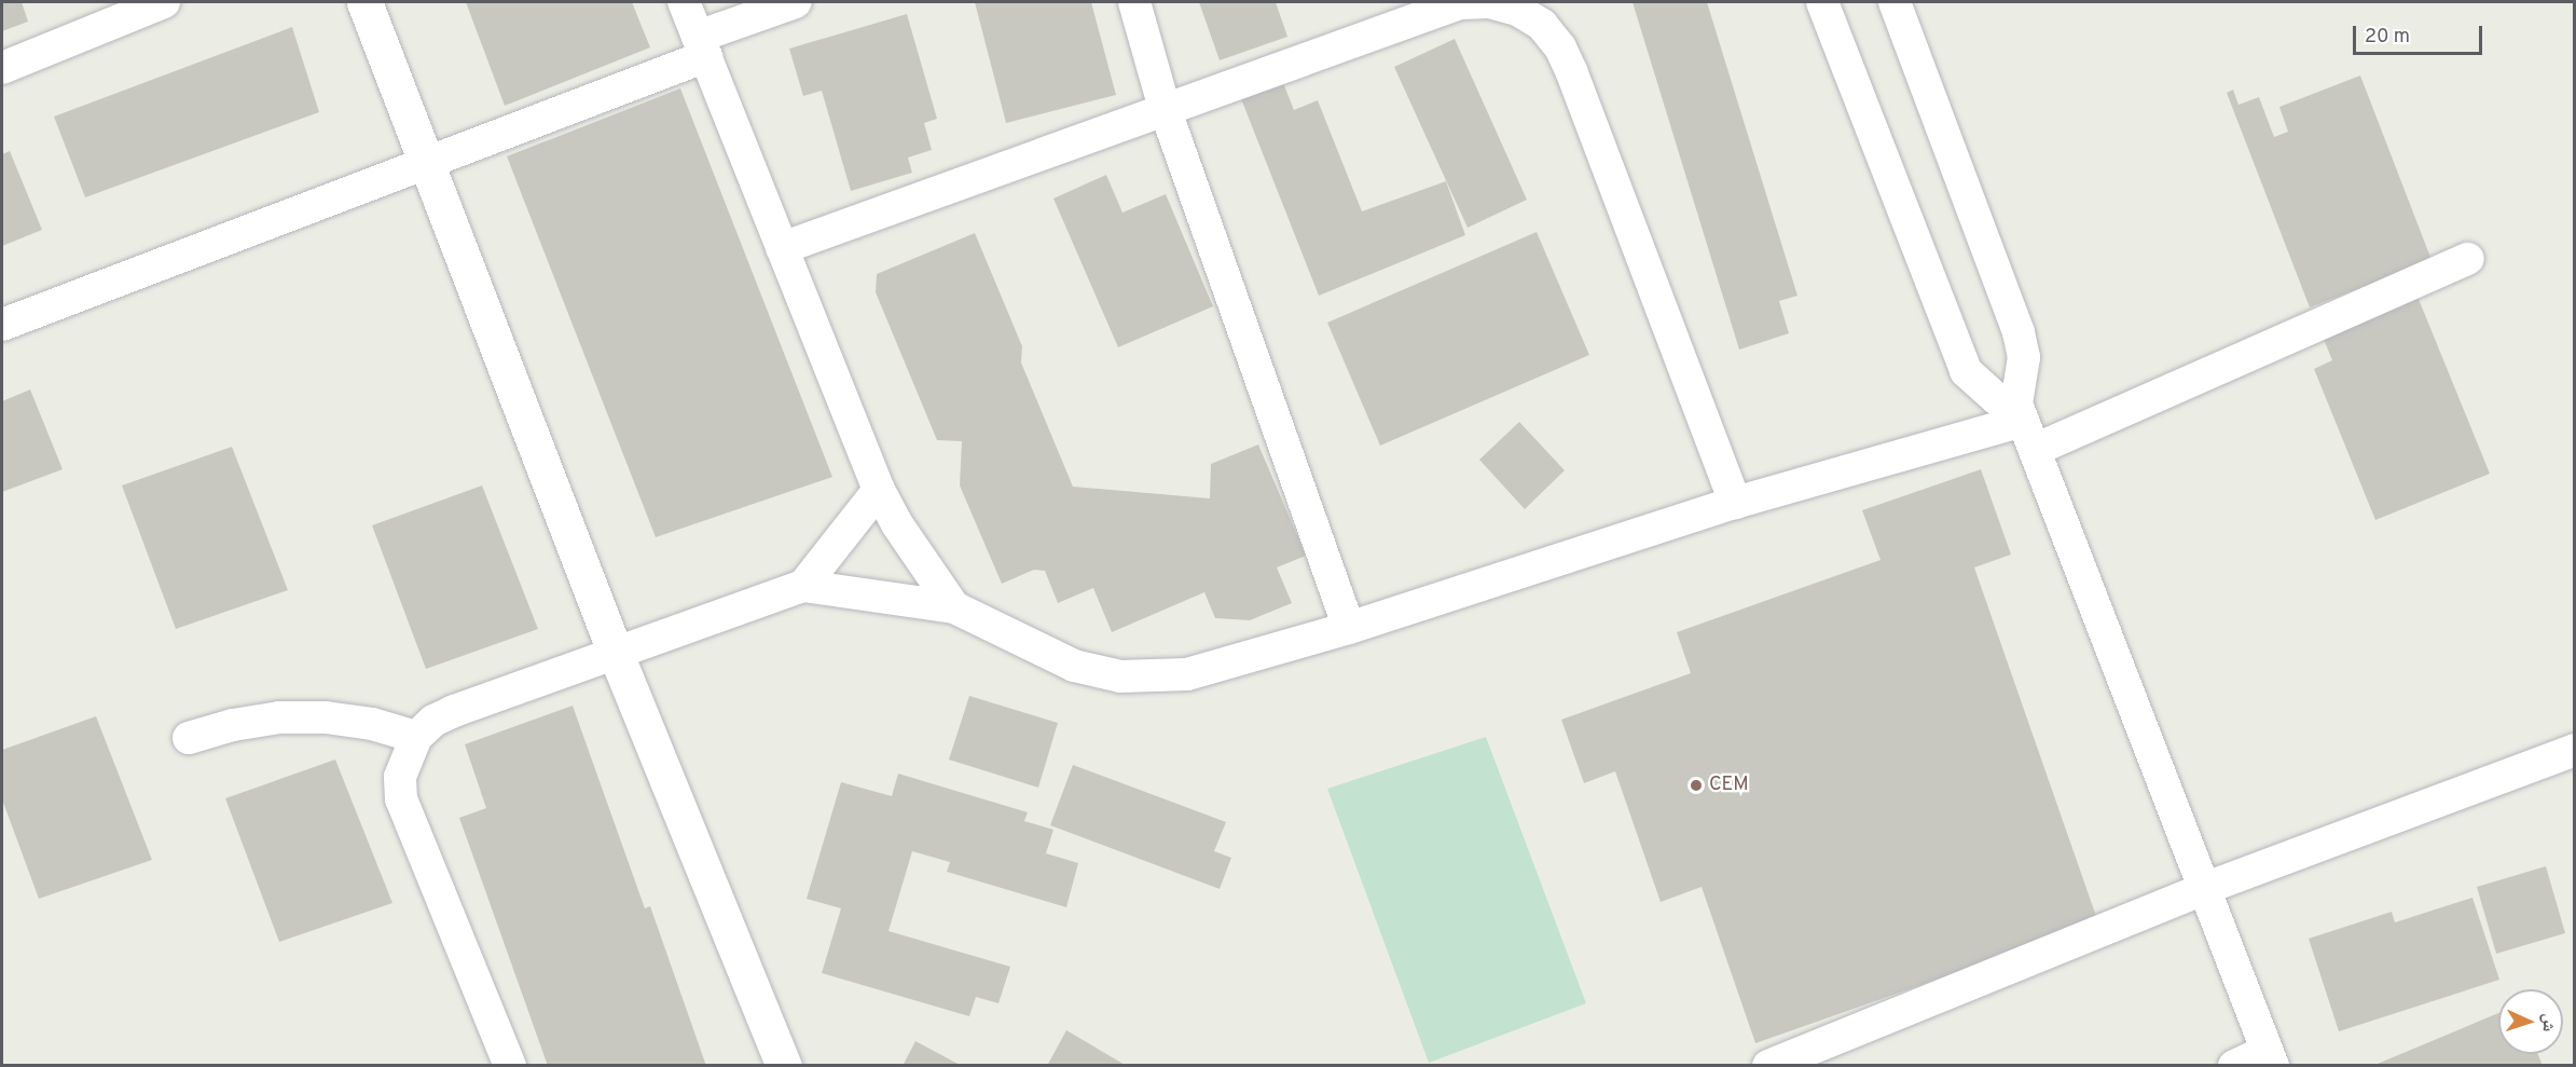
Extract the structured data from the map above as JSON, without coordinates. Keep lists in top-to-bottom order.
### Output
{
  "places": ["CEM"],
  "scale_bar": "20 m",
  "north": "right"
}
